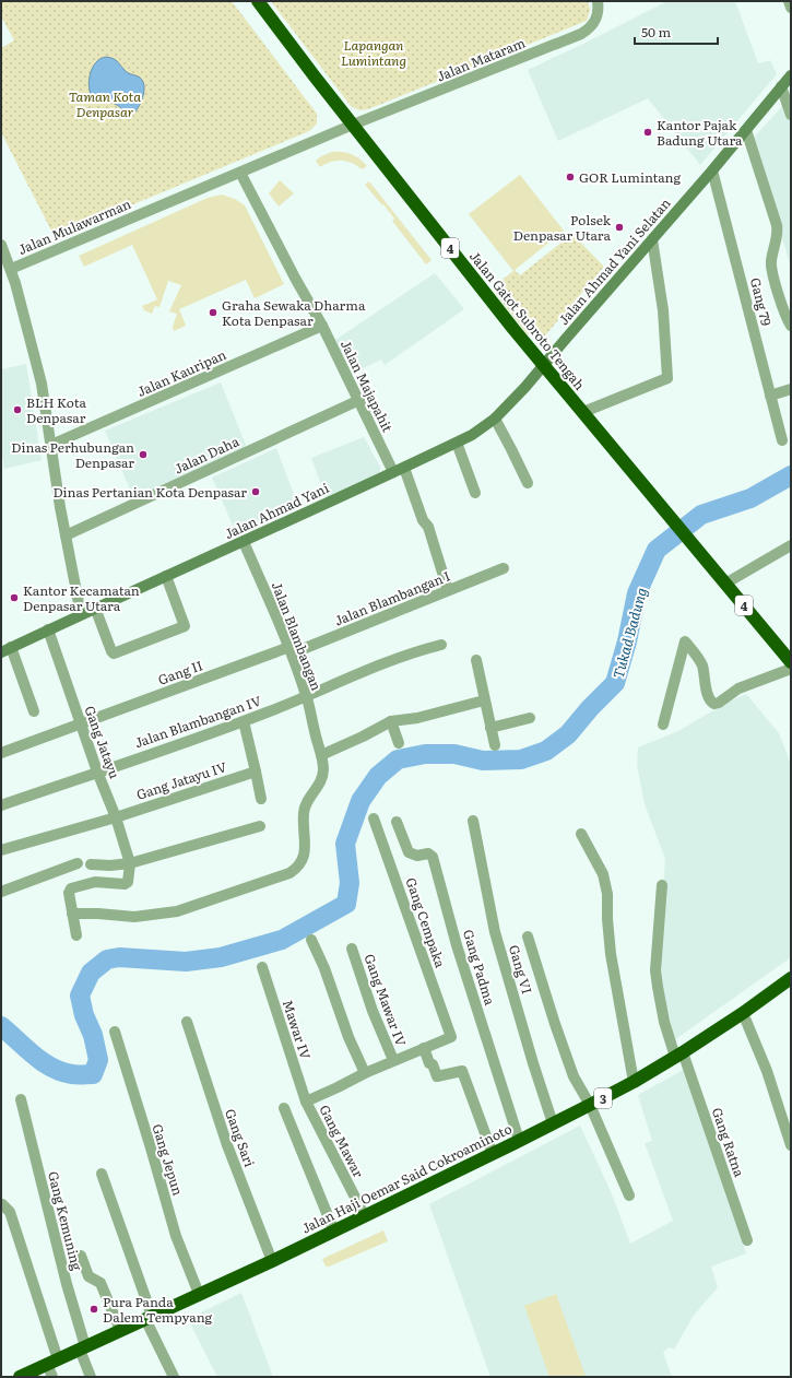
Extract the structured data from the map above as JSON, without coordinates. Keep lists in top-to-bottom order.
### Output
{
  "streets": {
    "highway": [
      "4",
      "Jalan Gatot Subroto Tengah",
      "3",
      "Jalan Haji Oemar Said Cokroaminoto"
    ],
    "main road": ["Jalan Ahmad Yani Selatan", "Jalan Ahmad Yani"],
    "street": [
      "Jalan Mataram",
      "Jalan Mulawarman",
      "Gang 79",
      "Jalan Kauripan",
      "Jalan Majapahit",
      "Jalan Daha",
      "Jalan Blambangan I",
      "Jalan Blambangan",
      "Gang II",
      "Jalan Blambangan IV",
      "Gang Jatayu",
      "Gang Jatayu IV",
      "Gang Cempaka",
      "Gang Padma",
      "Gang VI",
      "Gang Mawar IV",
      "Mawar IV",
      "Gang Sari",
      "Gang Mawar",
      "Gang Ratna",
      "Gang Jepun",
      "Gang Kemuning"
    ]
  },
  "crossings": [
    ["Jalan Mataram", "Jalan Mulawarman"],
    ["Jalan Mataram", "Jalan Gatot Subroto Tengah"],
    ["Jalan Mulawarman", "Jalan Gatot Subroto Tengah"],
    ["Jalan Mulawarman", "Jalan Kauripan"],
    ["Jalan Mulawarman", "Jalan Majapahit"],
    ["Jalan Mulawarman", "Jalan Daha"],
    ["Jalan Mulawarman", "Jalan Ahmad Yani"],
    ["4", "Jalan Gatot Subroto Tengah"],
    ["Jalan Ahmad Yani Selatan", "Gang 79"],
    ["Jalan Ahmad Yani Selatan", "Jalan Gatot Subroto Tengah"],
    ["Jalan Ahmad Yani Selatan", "Jalan Ahmad Yani"],
    ["Jalan Gatot Subroto Tengah", "Jalan Ahmad Yani"],
    ["Jalan Kauripan", "Jalan Majapahit"],
    ["Jalan Majapahit", "Jalan Daha"],
    ["Jalan Majapahit", "Jalan Ahmad Yani"],
    ["Jalan Ahmad Yani", "Jalan Blambangan"],
    ["Jalan Ahmad Yani", "Gang Jatayu"],
    ["Jalan Blambangan I", "Jalan Blambangan"],
    ["Jalan Blambangan I", "Gang II"],
    ["Jalan Blambangan", "Gang II"],
    ["Jalan Blambangan", "Jalan Blambangan IV"],
    ["Gang II", "Gang Jatayu"],
    ["Jalan Blambangan IV", "Gang Jatayu"],
    ["Gang Jatayu", "Gang Jatayu IV"],
    ["Gang Padma", "Jalan Haji Oemar Said Cokroaminoto"],
    ["Gang VI", "Jalan Haji Oemar Said Cokroaminoto"],
    ["Mawar IV", "Gang Mawar"],
    ["Gang Sari", "Jalan Haji Oemar Said Cokroaminoto"],
    ["Gang Mawar", "Jalan Haji Oemar Said Cokroaminoto"],
    ["Gang Ratna", "Jalan Haji Oemar Said Cokroaminoto"],
    ["Gang Jepun", "Jalan Haji Oemar Said Cokroaminoto"],
    ["Jalan Haji Oemar Said Cokroaminoto", "Gang Kemuning"]
  ],
  "water": ["Tukad Badung"],
  "parks": ["Lapangan Lumintang", "Taman Kota Denpasar"],
  "places": [
    "Kantor Pajak Badung Utara",
    "GOR Lumintang",
    "Polsek Denpasar Utara",
    "Graha Sewaka Dharma Kota Denpasar",
    "BLH Kota Denpasar",
    "Dinas Perhubungan Denpasar",
    "Dinas Pertanian Kota Denpasar",
    "Kantor Kecamatan Denpasar Utara",
    "Pura Panda Dalem Tempyang"
  ],
  "scale_bar": "50 m"
}
